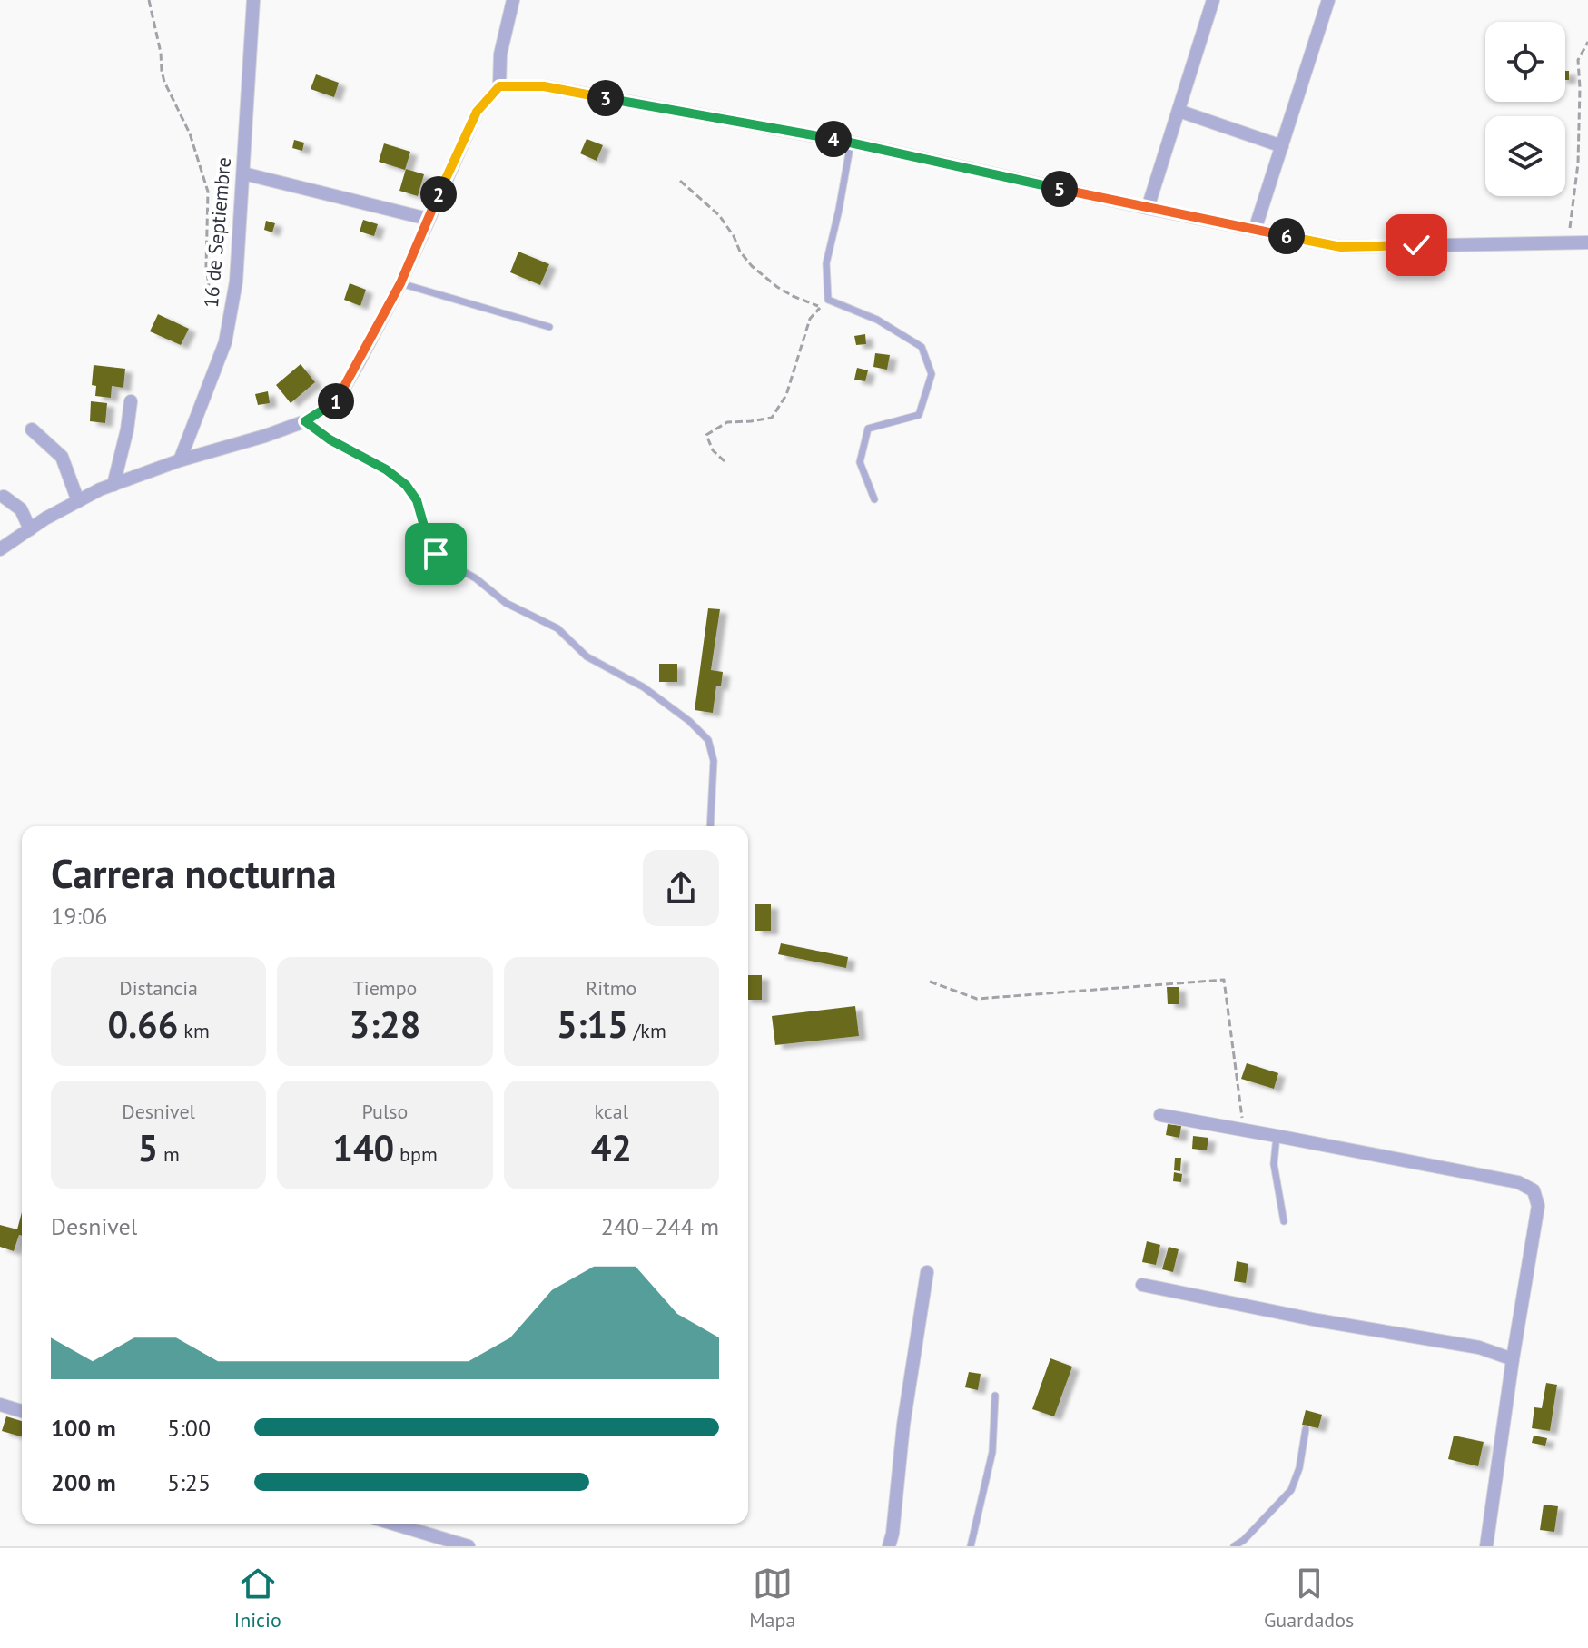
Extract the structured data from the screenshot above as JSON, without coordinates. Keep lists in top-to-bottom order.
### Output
{
  "streets": {
    "street": ["16 de Septiembre"]
  },
  "page": {
    "pins": [
      "3",
      "4",
      "5",
      "2",
      "6",
      "1"
    ],
    "heading": ["Carrera nocturna", "19:06"],
    "stats": [
      ["Distancia", "0.66 km"],
      ["Tiempo", "3:28"],
      ["Ritmo", "5:15 /km"],
      ["Desnivel", "5 m"],
      ["Pulso", "140 bpm"],
      ["kcal", "42"]
    ],
    "chart": ["Desnivel", "240–244 m"],
    "list": [
      {
        "name": "100 m",
        "note": "5:00"
      },
      {
        "name": "200 m",
        "note": "5:25"
      }
    ],
    "tabs": ["Inicio", "Mapa", "Guardados"]
  }
}
